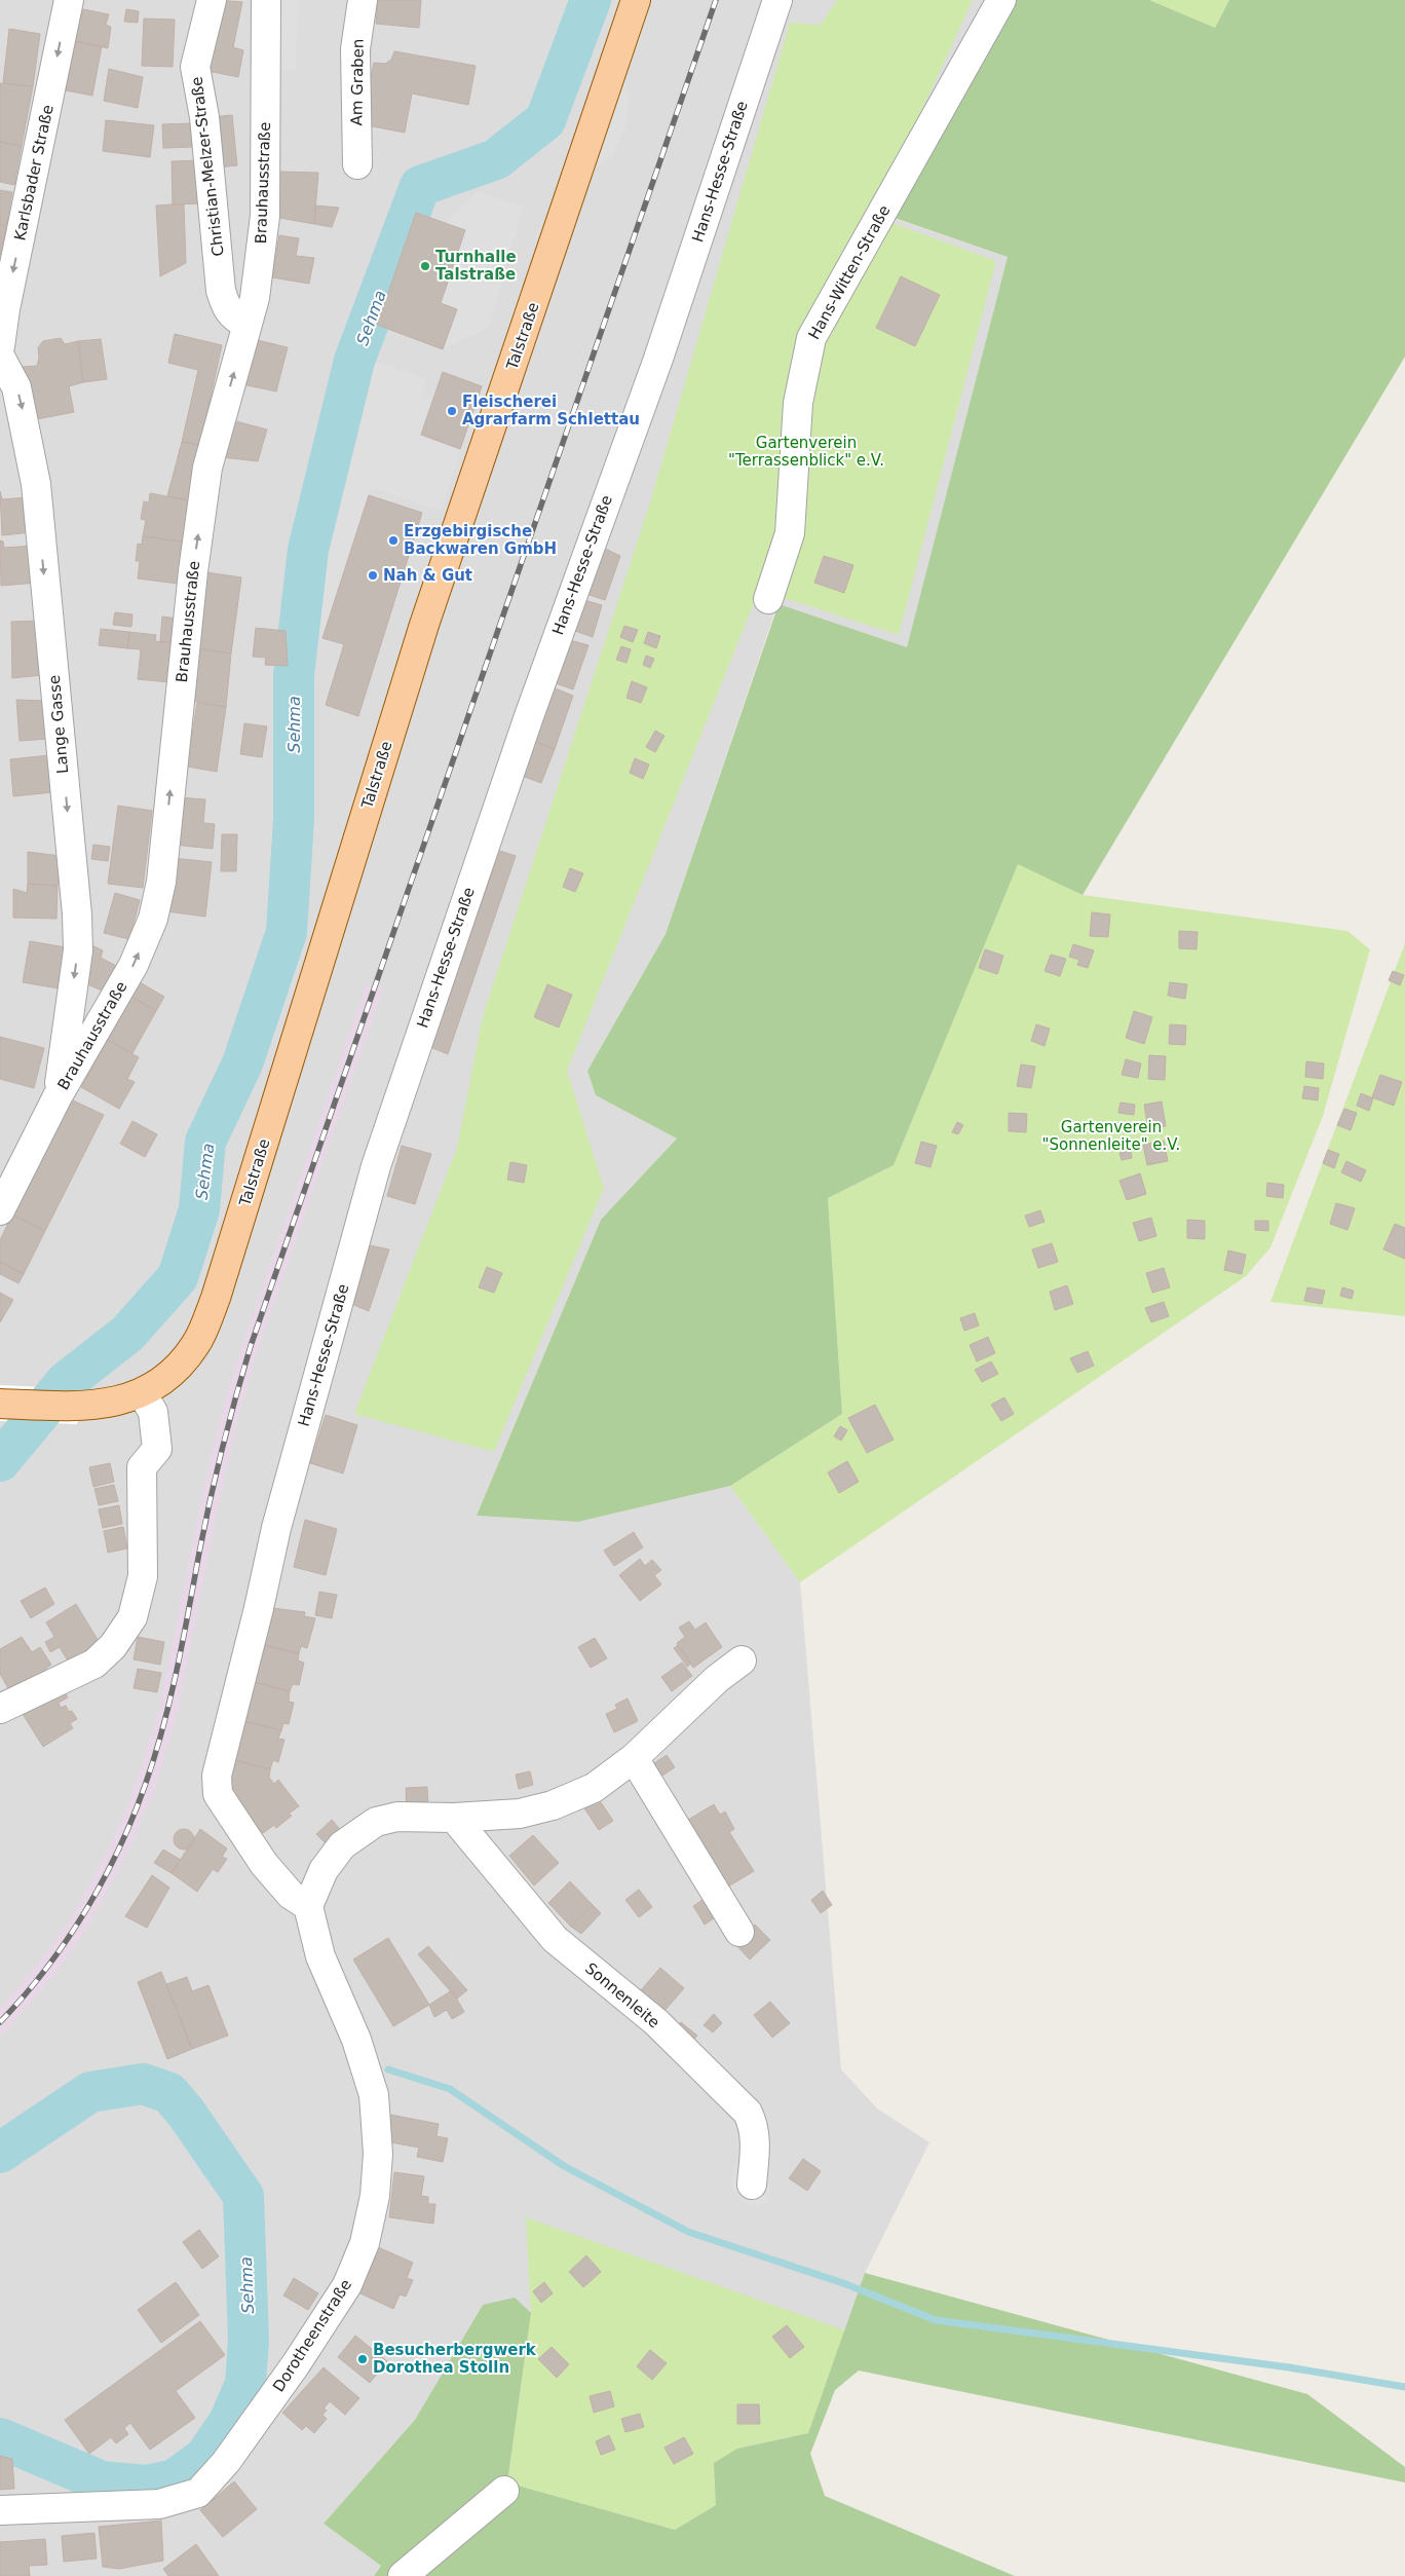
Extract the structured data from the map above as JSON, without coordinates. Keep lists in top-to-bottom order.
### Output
{
  "streets": {
    "main road": ["Talstraße"],
    "street": [
      "Am Graben",
      "Christian-Melzer-Straße",
      "Hans-Hesse-Straße",
      "Karlsbader Straße",
      "Brauhausstraße",
      "Hans-Witten-Straße",
      "Lange Gasse",
      "Sonnenleite",
      "Dorotheenstraße"
    ]
  },
  "crossings": [
    ["Christian-Melzer-Straße", "Brauhausstraße"],
    ["Hans-Hesse-Straße", "Dorotheenstraße"],
    ["Brauhausstraße", "Lange Gasse"]
  ],
  "one_way": ["Karlsbader Straße", "Brauhausstraße", "Lange Gasse"],
  "water": ["Sehma"],
  "parks": ["Gartenverein \"Terrassenblick\" e.V.", "Gartenverein \"Sonnenleite\" e.V."],
  "places": [
    "Turnhalle Talstraße",
    "Fleischerei Agrarfarm Schlettau",
    "Erzgebirgische Backwaren GmbH",
    "Nah & Gut",
    "Besucherbergwerk Dorothea Stolln"
  ]
}
